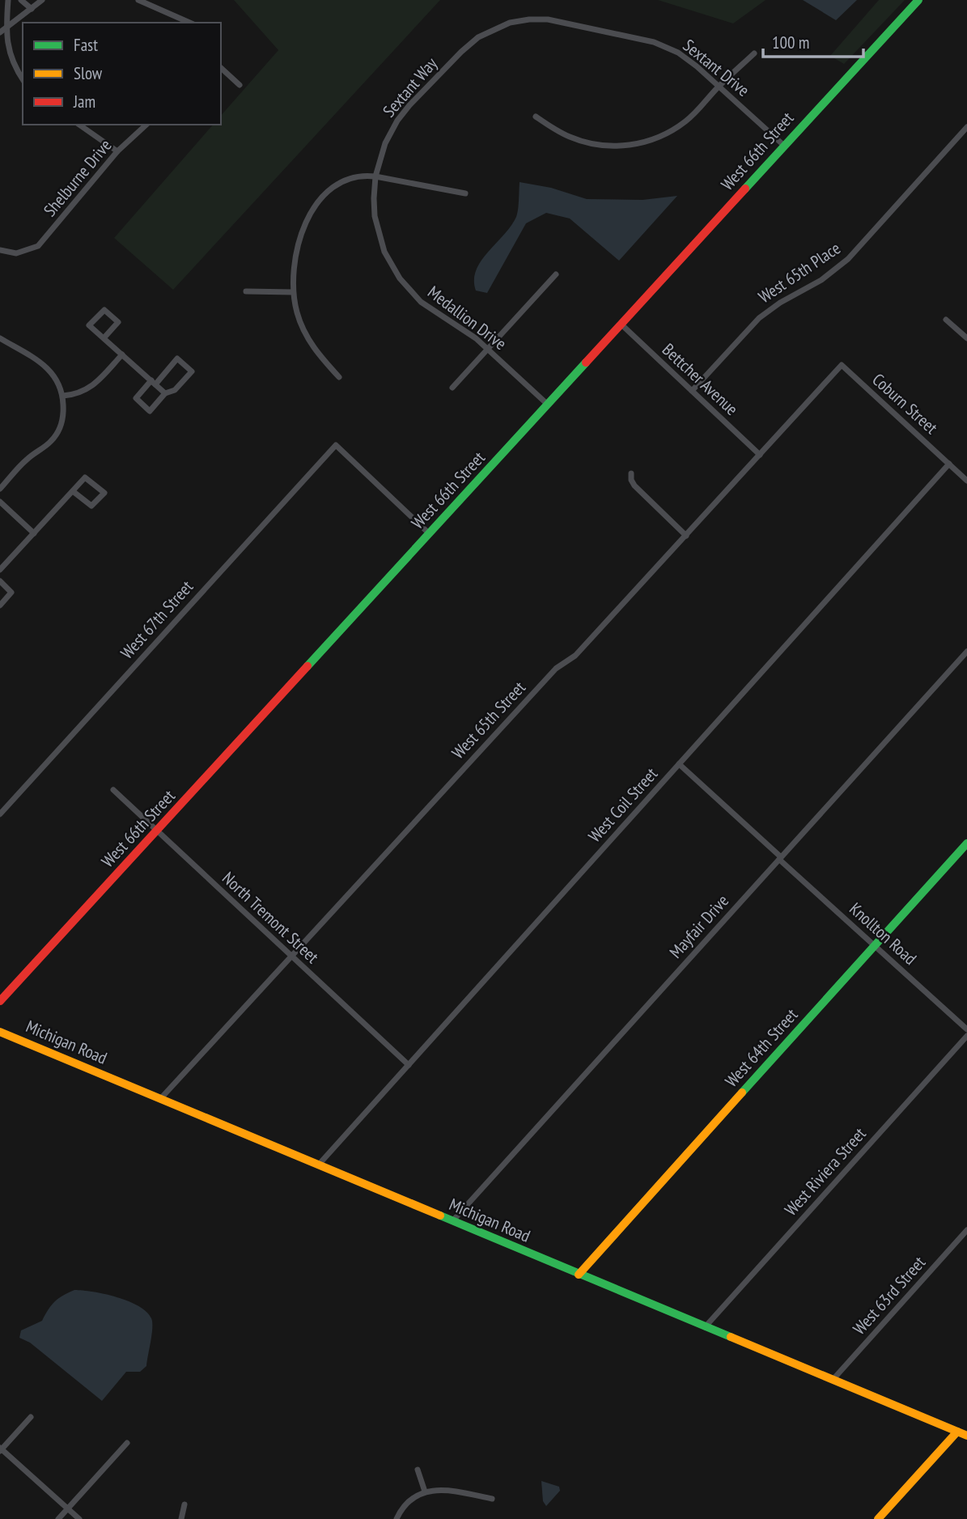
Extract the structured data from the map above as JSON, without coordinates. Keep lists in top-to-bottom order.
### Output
{
  "streets": {
    "street": [
      "Sextant Drive",
      "Sextant Way",
      "West 66th Street",
      "Shelburne Drive",
      "West 65th Place",
      "Medallion Drive",
      "Bettcher Avenue",
      "Coburn Street",
      "West 67th Street",
      "West 65th Street",
      "West Coil Street",
      "North Tremont Street",
      "Mayfair Drive",
      "Knollton Road",
      "Michigan Road",
      "West 64th Street",
      "West Riviera Street",
      "West 63rd Street"
    ]
  },
  "crossings": [
    ["Sextant Drive", "Sextant Way"],
    ["Sextant Drive", "West 66th Street"],
    ["Sextant Way", "Medallion Drive"],
    ["West 66th Street", "Medallion Drive"],
    ["West 66th Street", "Bettcher Avenue"],
    ["West 66th Street", "West 67th Street"],
    ["West 66th Street", "North Tremont Street"],
    ["West 65th Place", "Bettcher Avenue"],
    ["Bettcher Avenue", "West 65th Street"],
    ["Coburn Street", "West 65th Street"],
    ["Coburn Street", "West Coil Street"],
    ["West 65th Street", "North Tremont Street"],
    ["West 65th Street", "Michigan Road"],
    ["West Coil Street", "North Tremont Street"],
    ["West Coil Street", "Knollton Road"],
    ["West Coil Street", "Michigan Road"],
    ["Mayfair Drive", "Knollton Road"],
    ["Mayfair Drive", "Michigan Road"],
    ["Knollton Road", "West 64th Street"],
    ["Michigan Road", "West 64th Street"],
    ["Michigan Road", "West Riviera Street"],
    ["Michigan Road", "West 63rd Street"]
  ],
  "legend": ["Fast", "Slow", "Jam"],
  "scale_bar": "100 m"
}
